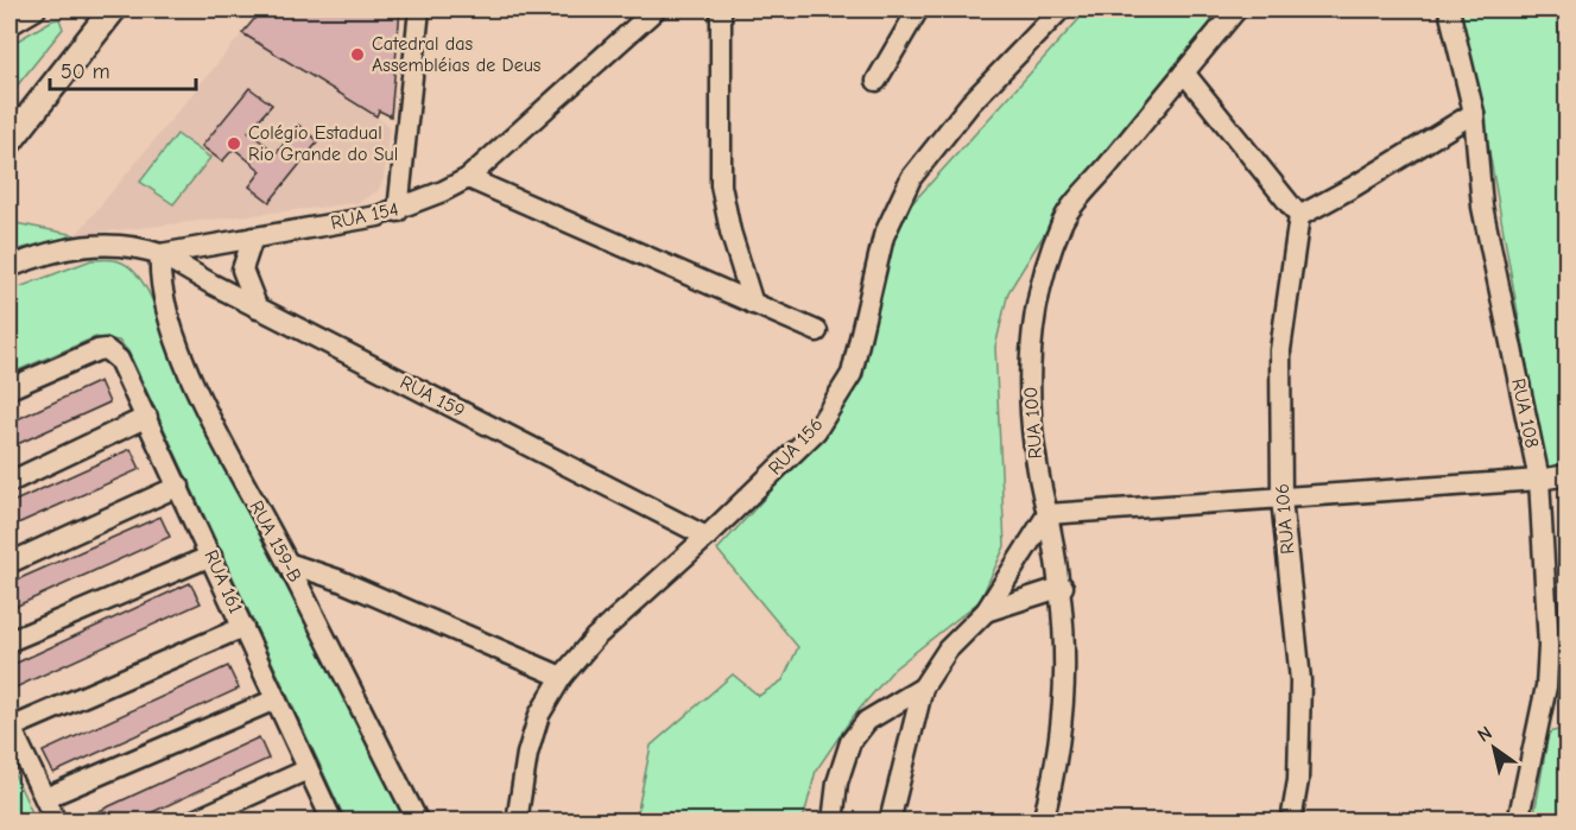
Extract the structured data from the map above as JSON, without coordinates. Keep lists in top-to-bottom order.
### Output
{
  "streets": {
    "street": [
      "RUA 154",
      "RUA 159",
      "RUA 108",
      "RUA 100",
      "RUA 156",
      "RUA 106",
      "RUA 159-B",
      "RUA 161"
    ]
  },
  "crossings": [
    ["RUA 154", "RUA 159"],
    ["RUA 154", "RUA 159-B"],
    ["RUA 159", "RUA 156"],
    ["RUA 159", "RUA 159-B"]
  ],
  "places": ["Catedral das Assembléias de Deus", "Colégio Estadual Rio Grande do Sul"],
  "scale_bar": "50 m",
  "north": "top left"
}
